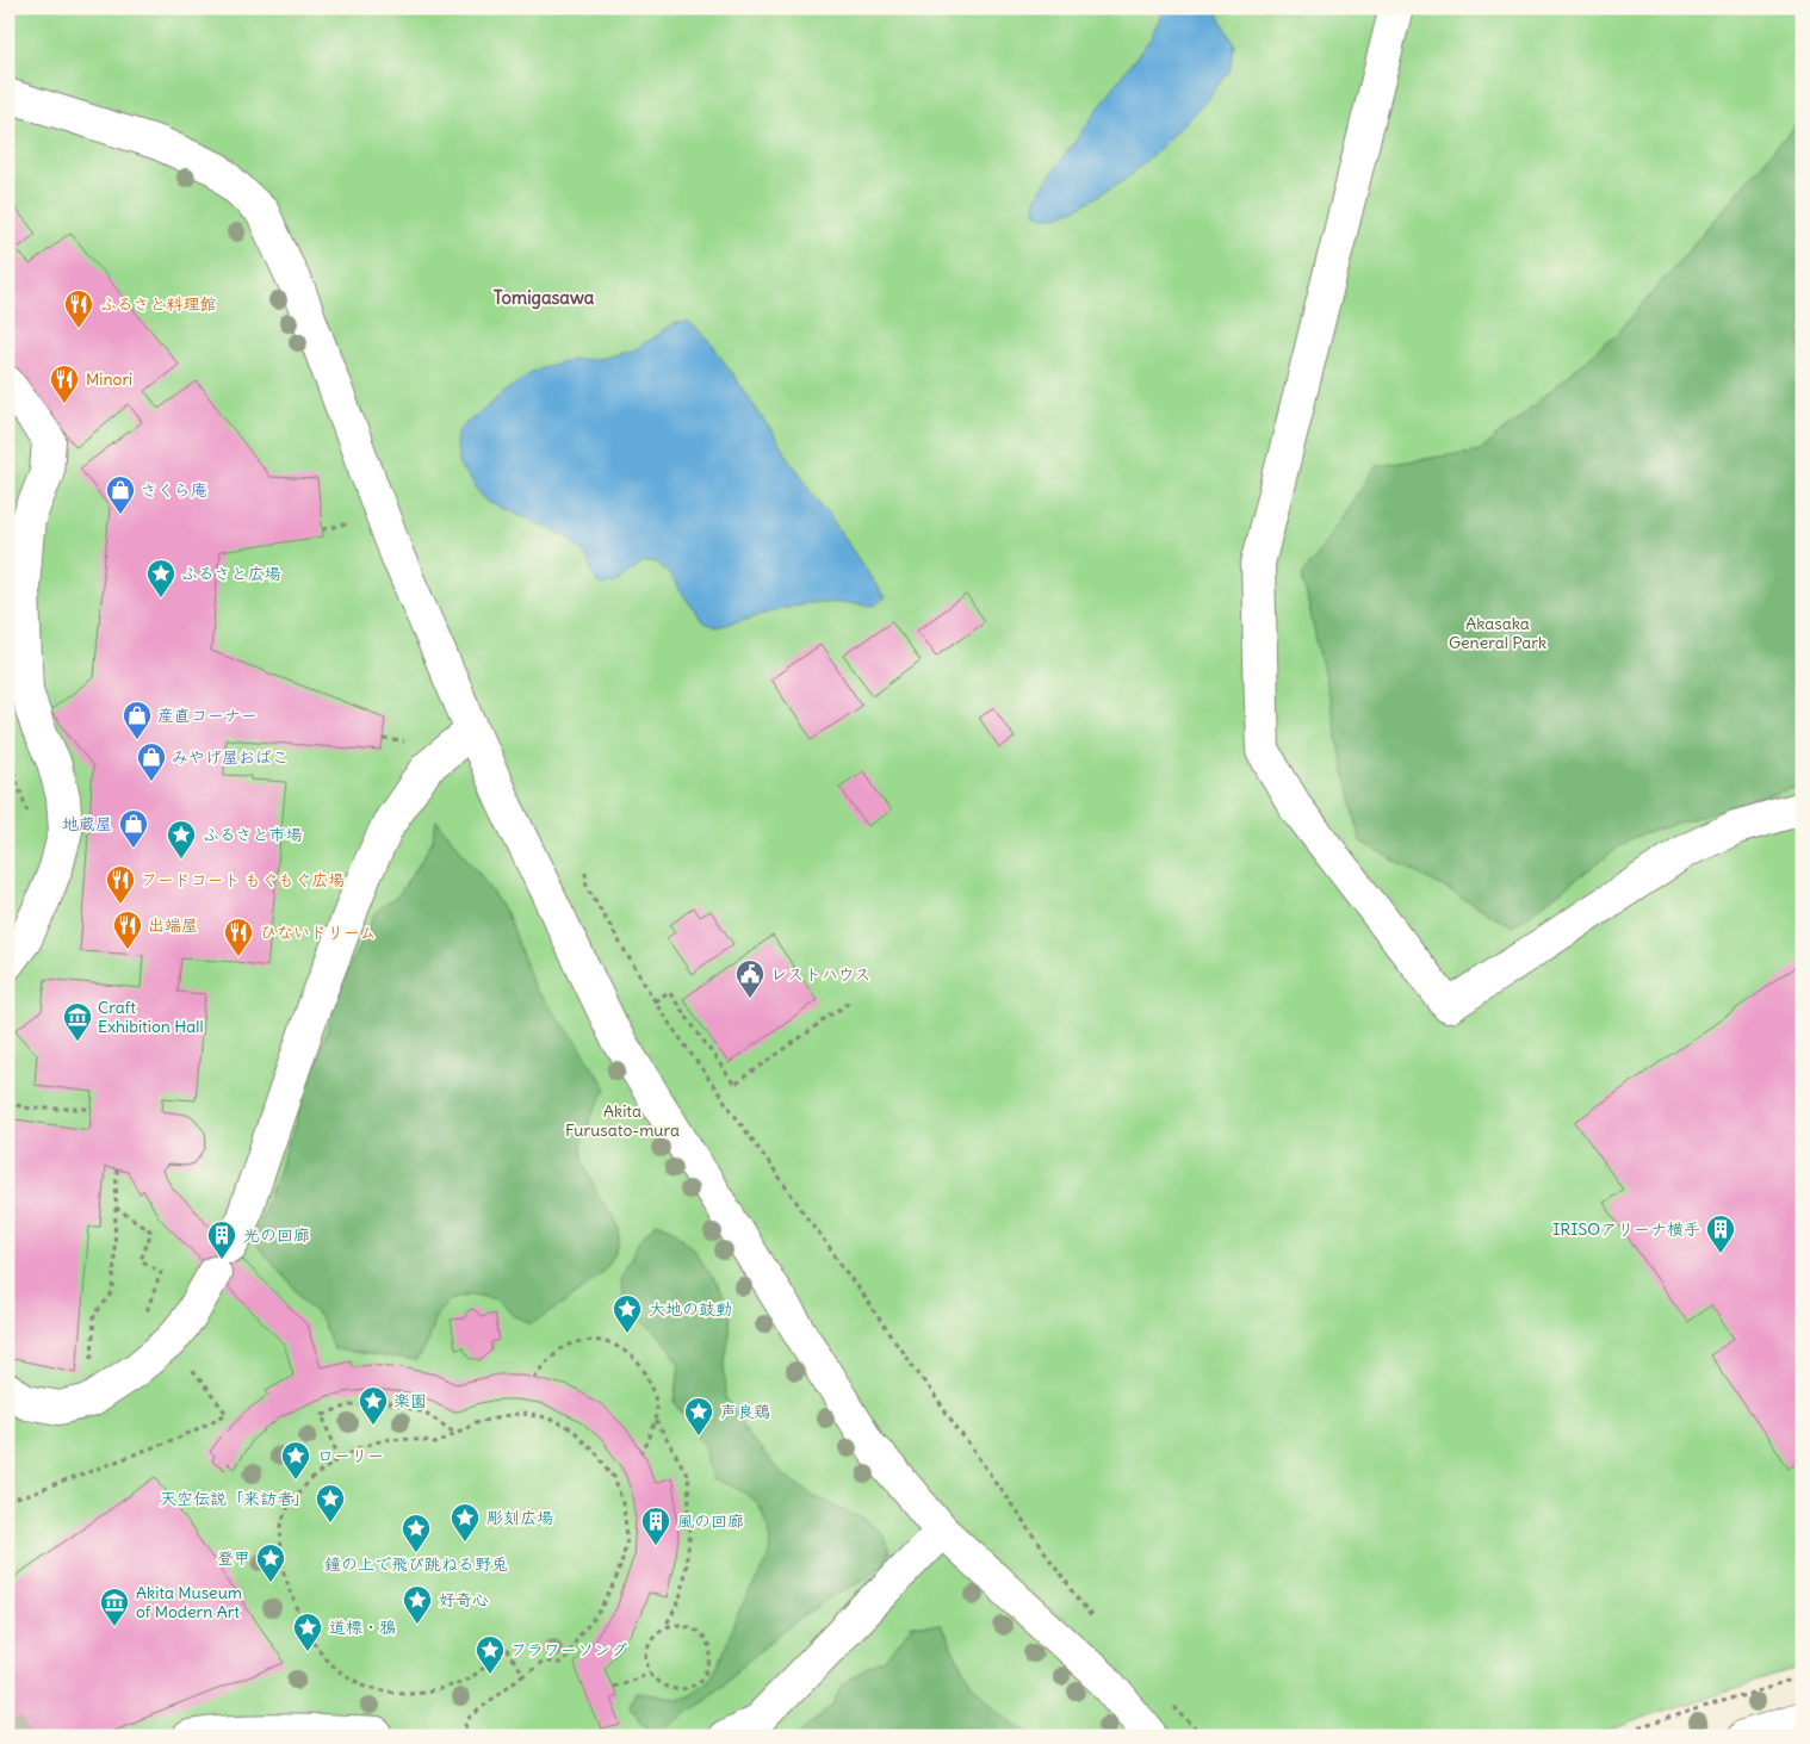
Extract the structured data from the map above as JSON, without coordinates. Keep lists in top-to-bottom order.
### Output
{
  "districts": ["Tomigasawa"],
  "parks": ["Akasaka General Park", "Akita Furusato-mura"],
  "places": {
    "restaurant": [
      "ふるさと料理館",
      "Minori",
      "フードコート もぐもぐ広場",
      "出端屋",
      "ひないドリーム"
    ],
    "shop": [
      "さくら庵",
      "産直コーナー",
      "みやげ屋おばこ",
      "地蔵屋"
    ],
    "place": [
      "ふるさと広場",
      "ふるさと市場",
      "大地の鼓動",
      "楽園",
      "声良鶏",
      "ローリー",
      "天空伝説「来訪者」",
      "彫刻広場",
      "鐘の上で飛び跳ねる野兎",
      "登甲",
      "好奇心",
      "道標・鴉",
      "フラワーソング"
    ],
    "public building": ["レストハウス"],
    "museum": ["Craft Exhibition Hall", "Akita Museum of Modern Art"],
    "building": ["IRISOアリーナ横手", "光の回廊", "風の回廊"]
  }
}
